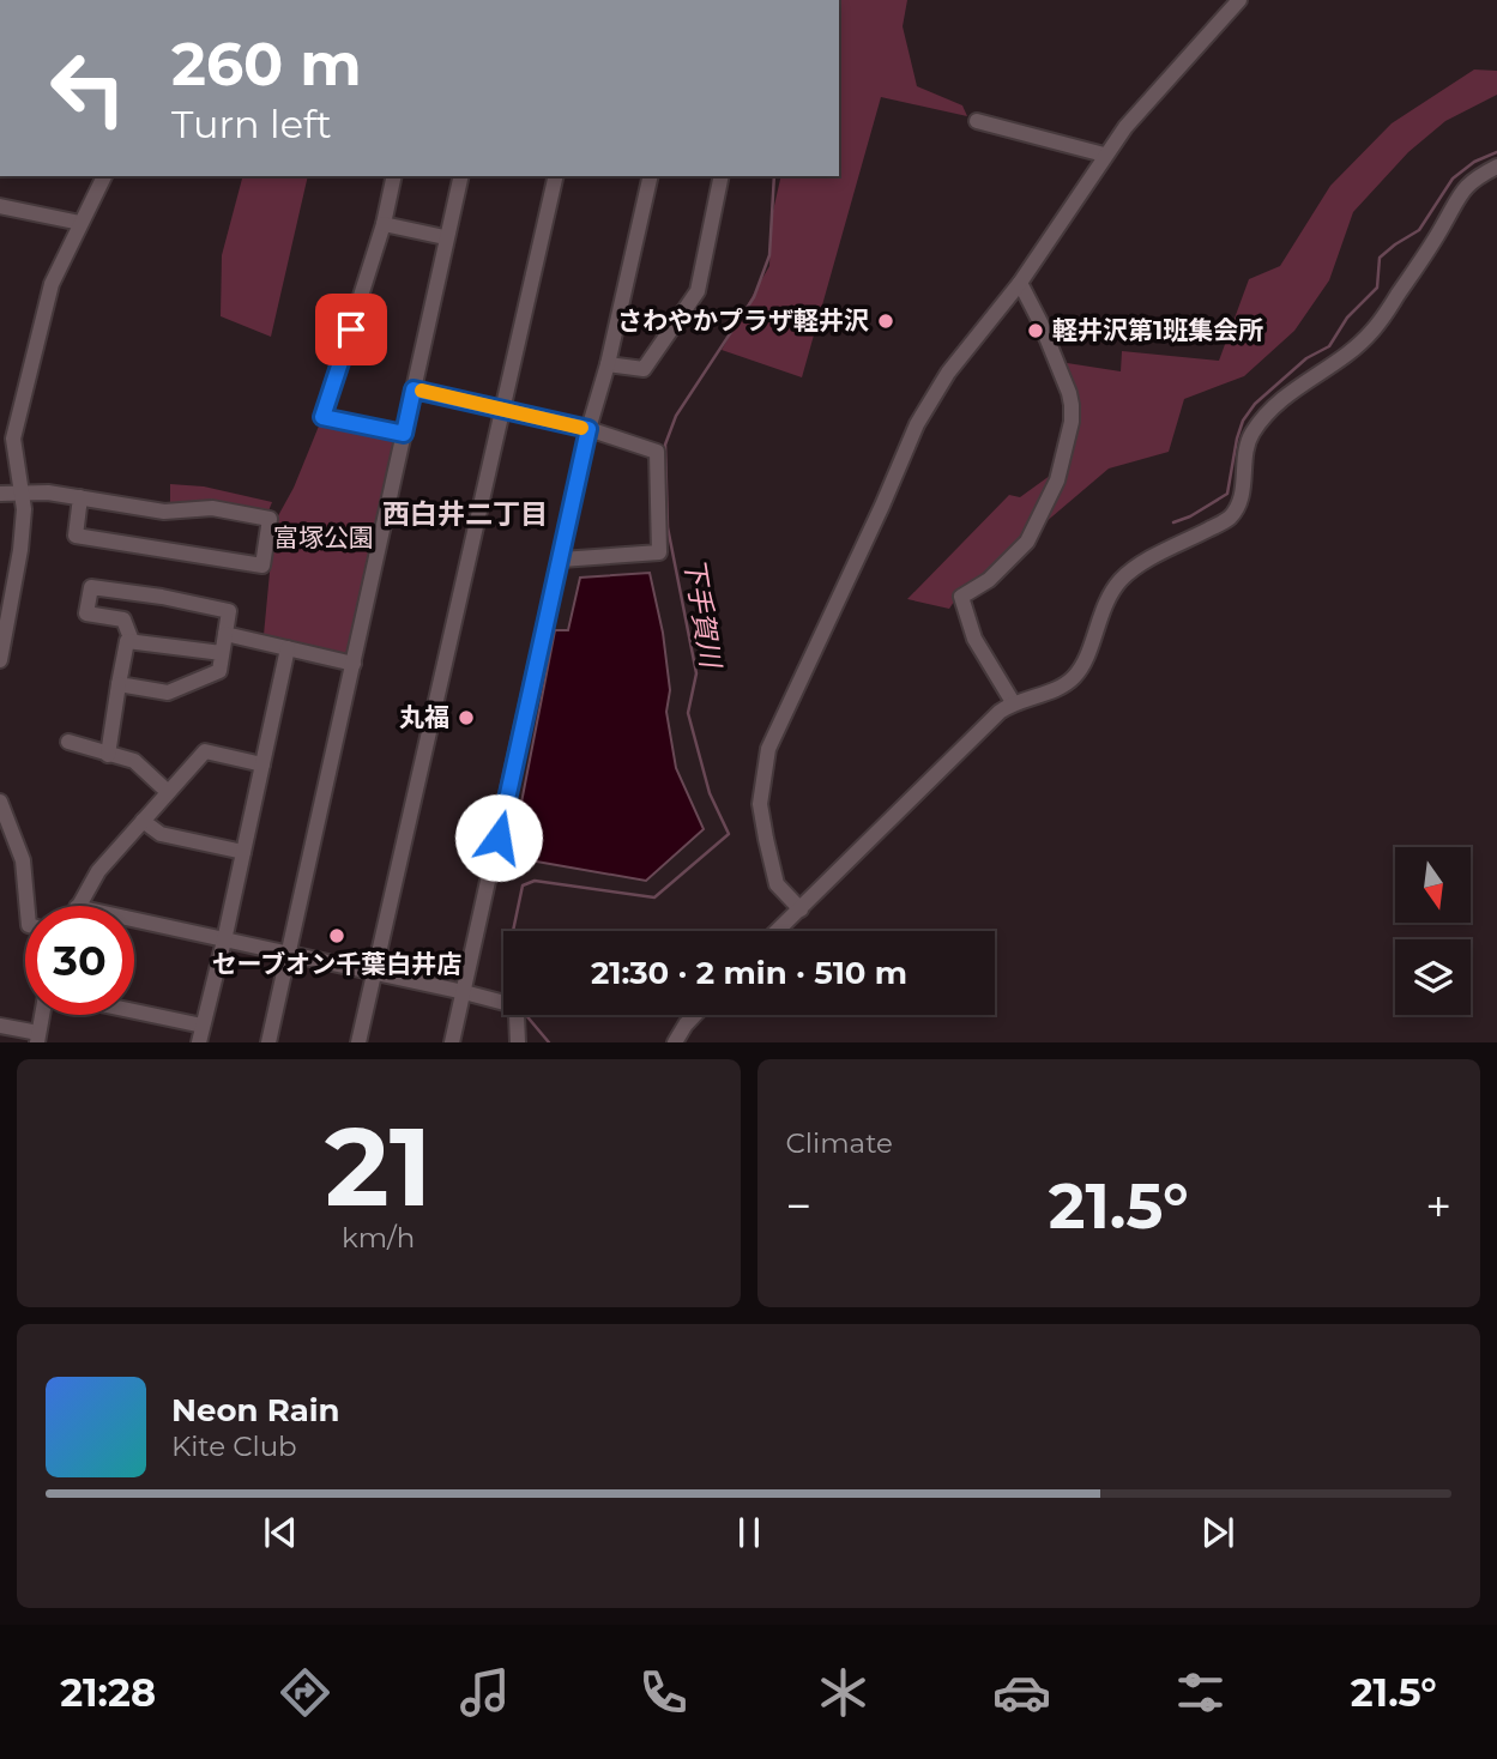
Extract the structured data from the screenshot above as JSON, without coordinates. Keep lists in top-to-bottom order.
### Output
{
  "districts": ["西白井二丁目"],
  "water": ["下手賀川"],
  "parks": ["富塚公園"],
  "places": [
    "さわやかプラザ軽井沢",
    "軽井沢第1班集会所",
    "丸福",
    "セーブオン千葉白井店"
  ],
  "north": "bottom",
  "page": {
    "turn": ["260 m", "Turn left"],
    "limit": "30",
    "trip": "21:30 · 2 min · 510 m",
    "tile": [
      ["21", "km/h"],
      "Climate"
    ],
    "heat": ["−", "21.5°", "+"],
    "song": ["Neon Rain", "Kite Club"],
    "tabs": ["21:28", "21.5°"]
  }
}
